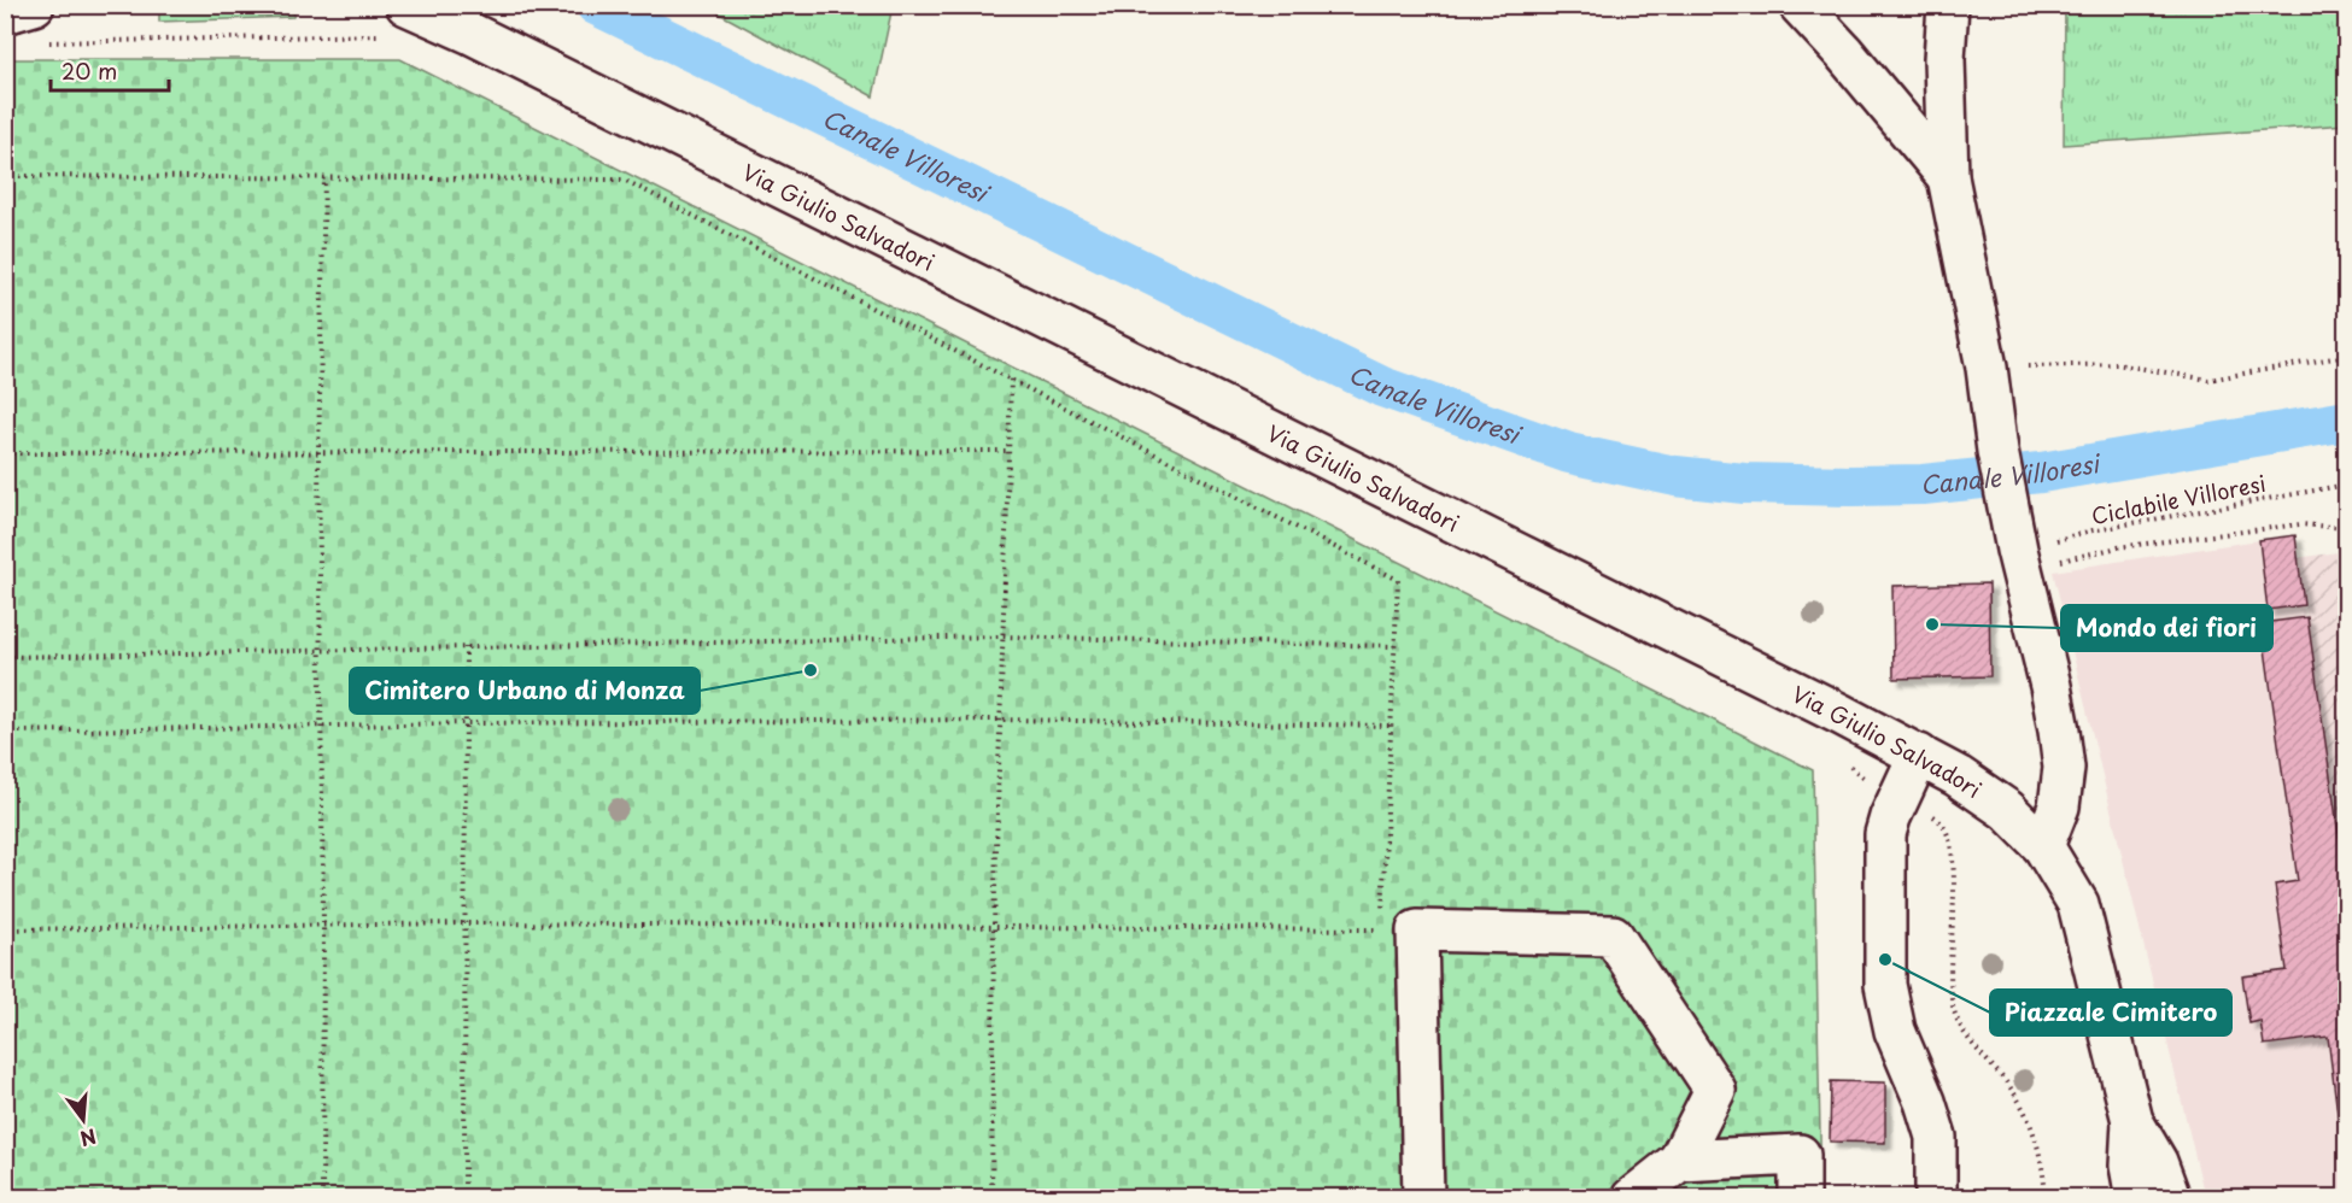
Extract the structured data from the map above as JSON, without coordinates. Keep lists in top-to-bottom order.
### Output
{
  "streets": {
    "street": ["Via Giulio Salvadori"],
    "path": ["Ciclabile Villoresi"]
  },
  "water": ["Canale Villoresi"],
  "places": ["Mondo dei fiori", "Cimitero Urbano di Monza", "Piazzale Cimitero"],
  "scale_bar": "20 m",
  "north": "bottom"
}
